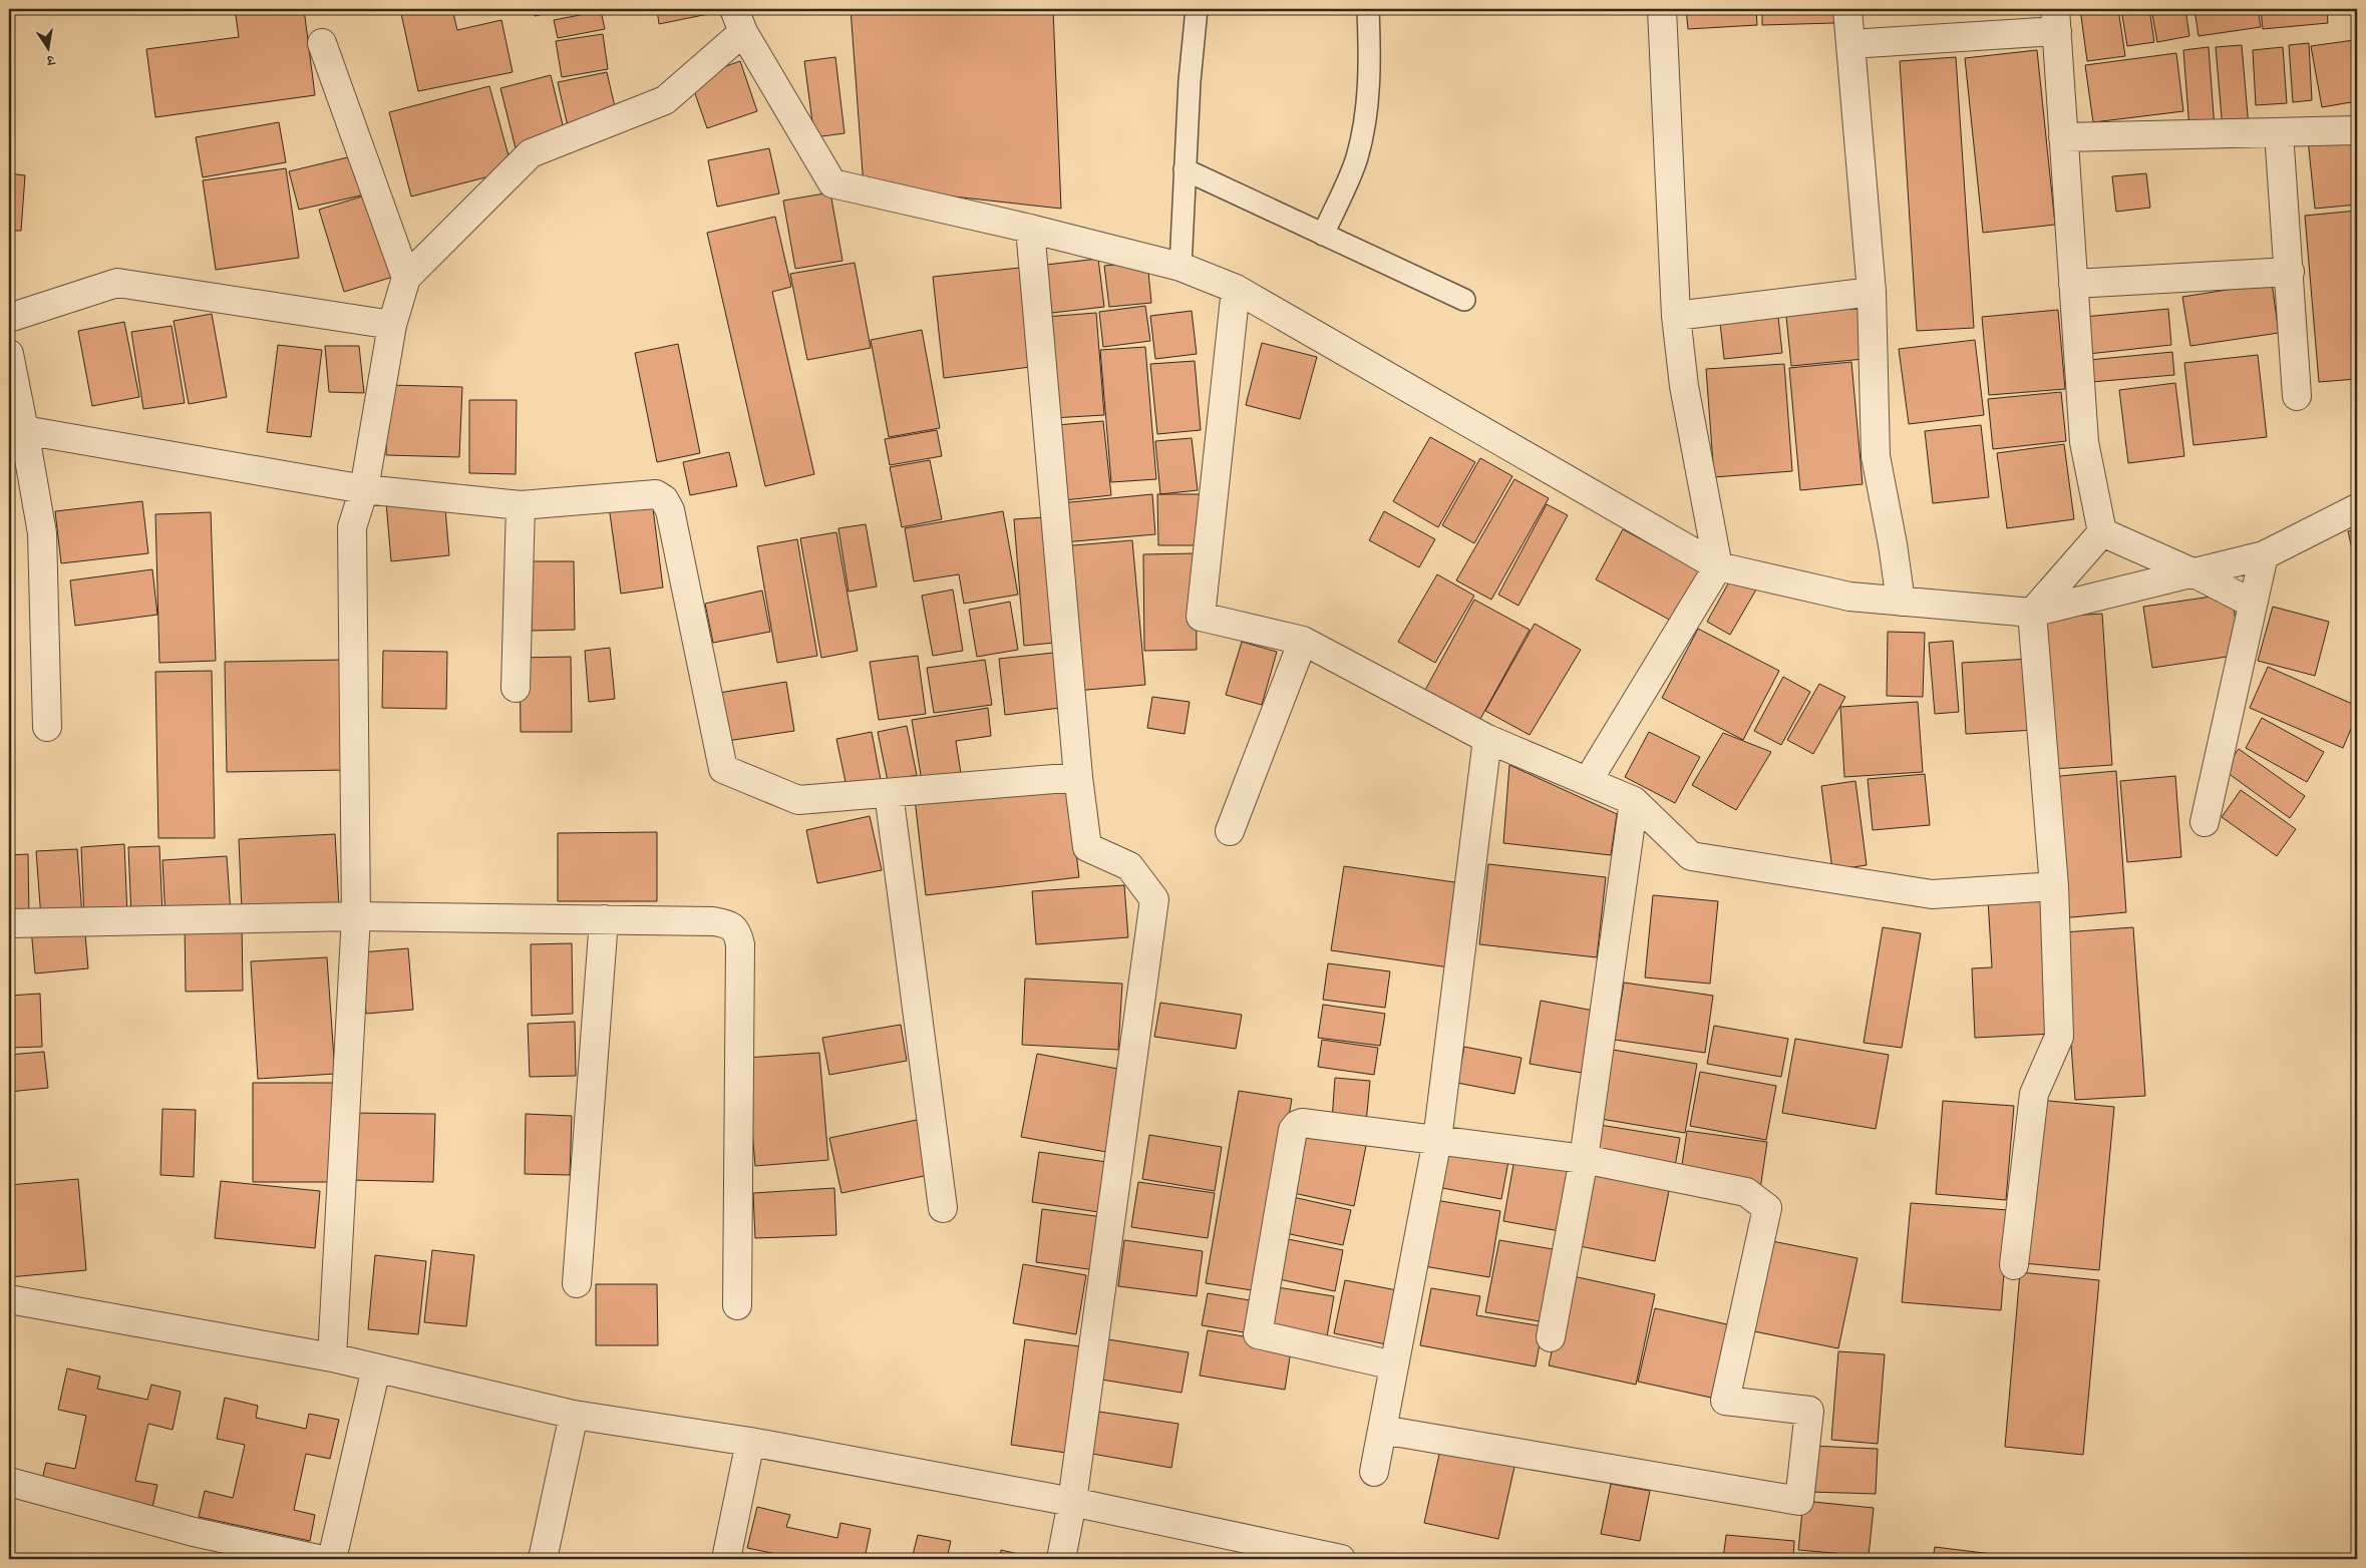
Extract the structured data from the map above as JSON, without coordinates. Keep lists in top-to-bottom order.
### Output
{
  "north": "bottom"
}
